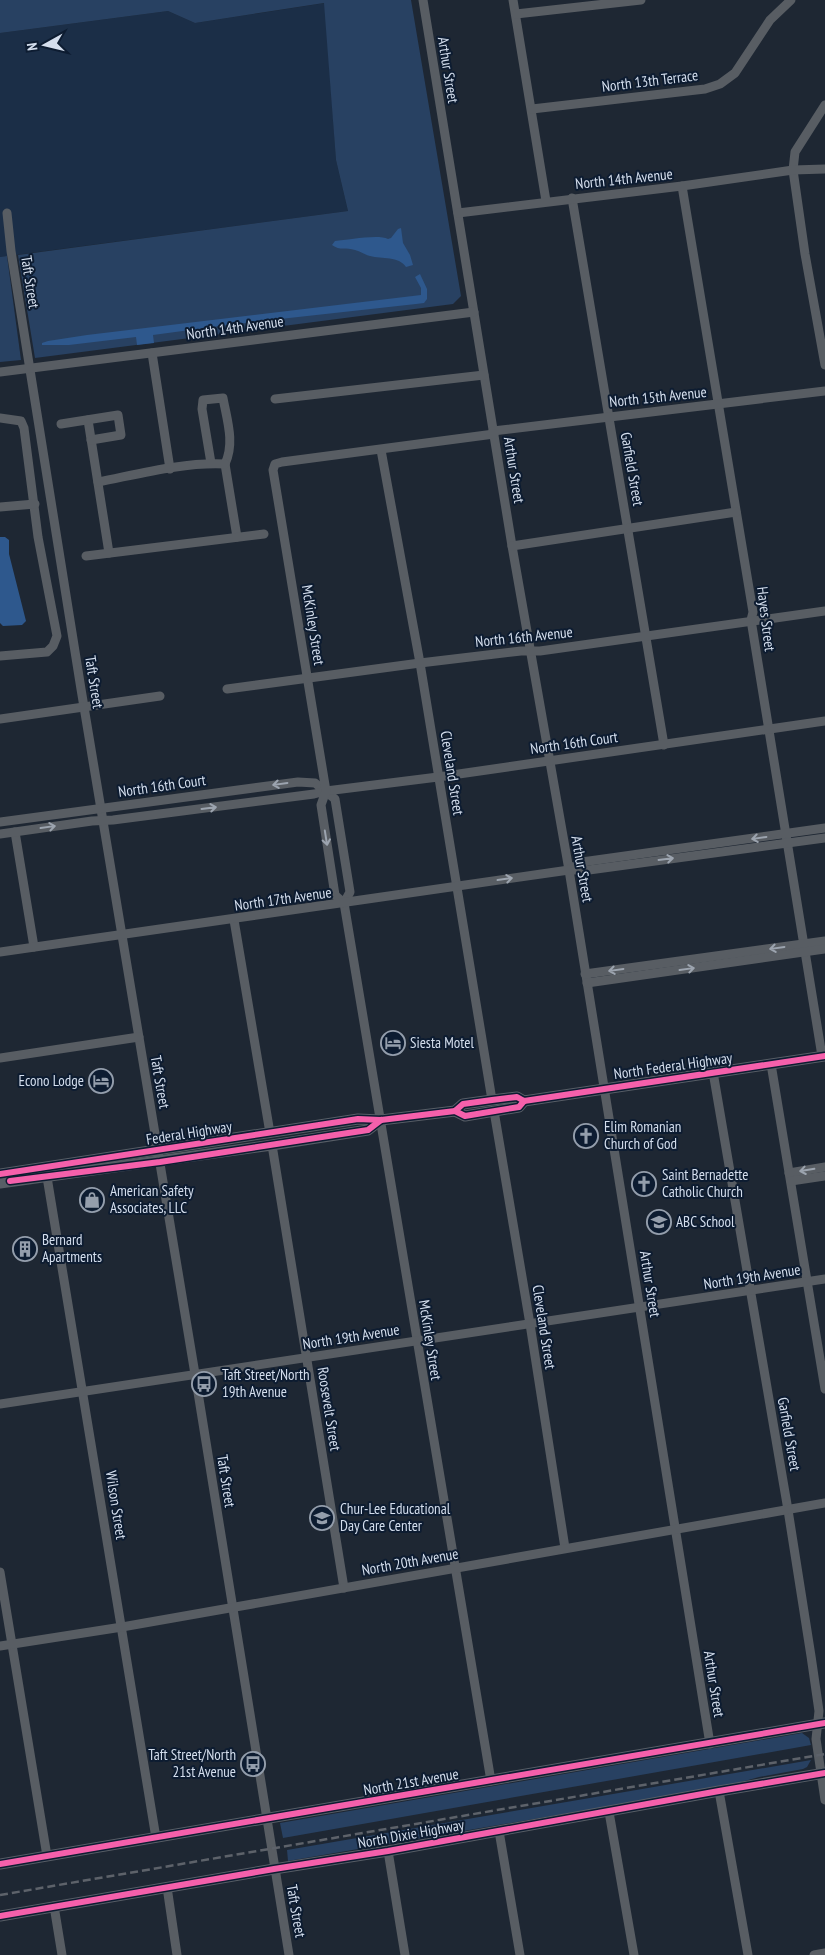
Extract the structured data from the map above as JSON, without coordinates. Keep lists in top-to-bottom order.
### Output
{
  "streets": {
    "main road": [
      "North Federal Highway",
      "Federal Highway",
      "North 21st Avenue",
      "North Dixie Highway"
    ],
    "street": [
      "Arthur Street",
      "North 13th Terrace",
      "North 14th Avenue",
      "Taft Street",
      "North 15th Avenue",
      "Garfield Street",
      "Hayes Street",
      "McKinley Street",
      "North 16th Avenue",
      "North 16th Court",
      "Cleveland Street",
      "North 17th Avenue",
      "North 19th Avenue",
      "Roosevelt Street",
      "Wilson Street",
      "North 20th Avenue"
    ]
  },
  "crossings": [
    ["Arthur Street", "North 14th Avenue"],
    ["Arthur Street", "North 15th Avenue"],
    ["Arthur Street", "North 16th Avenue"],
    ["Arthur Street", "North 16th Court"],
    ["Arthur Street", "North 17th Avenue"],
    ["Arthur Street", "North Federal Highway"],
    ["Arthur Street", "North 19th Avenue"],
    ["Arthur Street", "North 20th Avenue"],
    ["Arthur Street", "North 21st Avenue"],
    ["North 14th Avenue", "Taft Street"],
    ["North 14th Avenue", "Garfield Street"],
    ["North 14th Avenue", "Hayes Street"],
    ["Taft Street", "North 16th Court"],
    ["Taft Street", "North 17th Avenue"],
    ["Taft Street", "Federal Highway"],
    ["Taft Street", "North 19th Avenue"],
    ["Taft Street", "North 20th Avenue"],
    ["Taft Street", "North 21st Avenue"],
    ["Taft Street", "North Dixie Highway"],
    ["North 15th Avenue", "Garfield Street"],
    ["North 15th Avenue", "Hayes Street"],
    ["North 15th Avenue", "McKinley Street"],
    ["North 15th Avenue", "Cleveland Street"],
    ["Garfield Street", "North 16th Avenue"],
    ["Garfield Street", "North 16th Court"],
    ["Garfield Street", "North Federal Highway"],
    ["Garfield Street", "North 19th Avenue"],
    ["Garfield Street", "North 20th Avenue"],
    ["Garfield Street", "North 21st Avenue"],
    ["Garfield Street", "North Dixie Highway"],
    ["Hayes Street", "North 16th Avenue"],
    ["Hayes Street", "North 16th Court"],
    ["Hayes Street", "North 17th Avenue"],
    ["Hayes Street", "North Federal Highway"],
    ["McKinley Street", "North 16th Avenue"],
    ["McKinley Street", "North 16th Court"],
    ["McKinley Street", "North 17th Avenue"],
    ["McKinley Street", "Federal Highway"],
    ["McKinley Street", "North 19th Avenue"],
    ["McKinley Street", "North 20th Avenue"],
    ["McKinley Street", "North 21st Avenue"],
    ["North 16th Avenue", "Cleveland Street"],
    ["North 16th Court", "Cleveland Street"],
    ["Cleveland Street", "North 17th Avenue"],
    ["Cleveland Street", "Federal Highway"],
    ["Cleveland Street", "North 19th Avenue"],
    ["Cleveland Street", "North 20th Avenue"],
    ["North Federal Highway", "Federal Highway"],
    ["Federal Highway", "Roosevelt Street"],
    ["Federal Highway", "Wilson Street"],
    ["North 19th Avenue", "Roosevelt Street"],
    ["North 19th Avenue", "Wilson Street"],
    ["Roosevelt Street", "North 20th Avenue"],
    ["Wilson Street", "North 20th Avenue"],
    ["Wilson Street", "North 21st Avenue"]
  ],
  "places": {
    "hotel": ["Siesta Motel", "Econo Lodge"],
    "church": ["Elim Romanian Church of God", "Saint Bernadette Catholic Church"],
    "shop": ["American Safety Associates, LLC"],
    "school or university": ["ABC School", "Chur-Lee Educational Day Care Center"],
    "building": ["Bernard Apartments"],
    "bus stop": ["Taft Street/North 19th Avenue", "Taft Street/North 21st Avenue"]
  },
  "north": "left"
}
